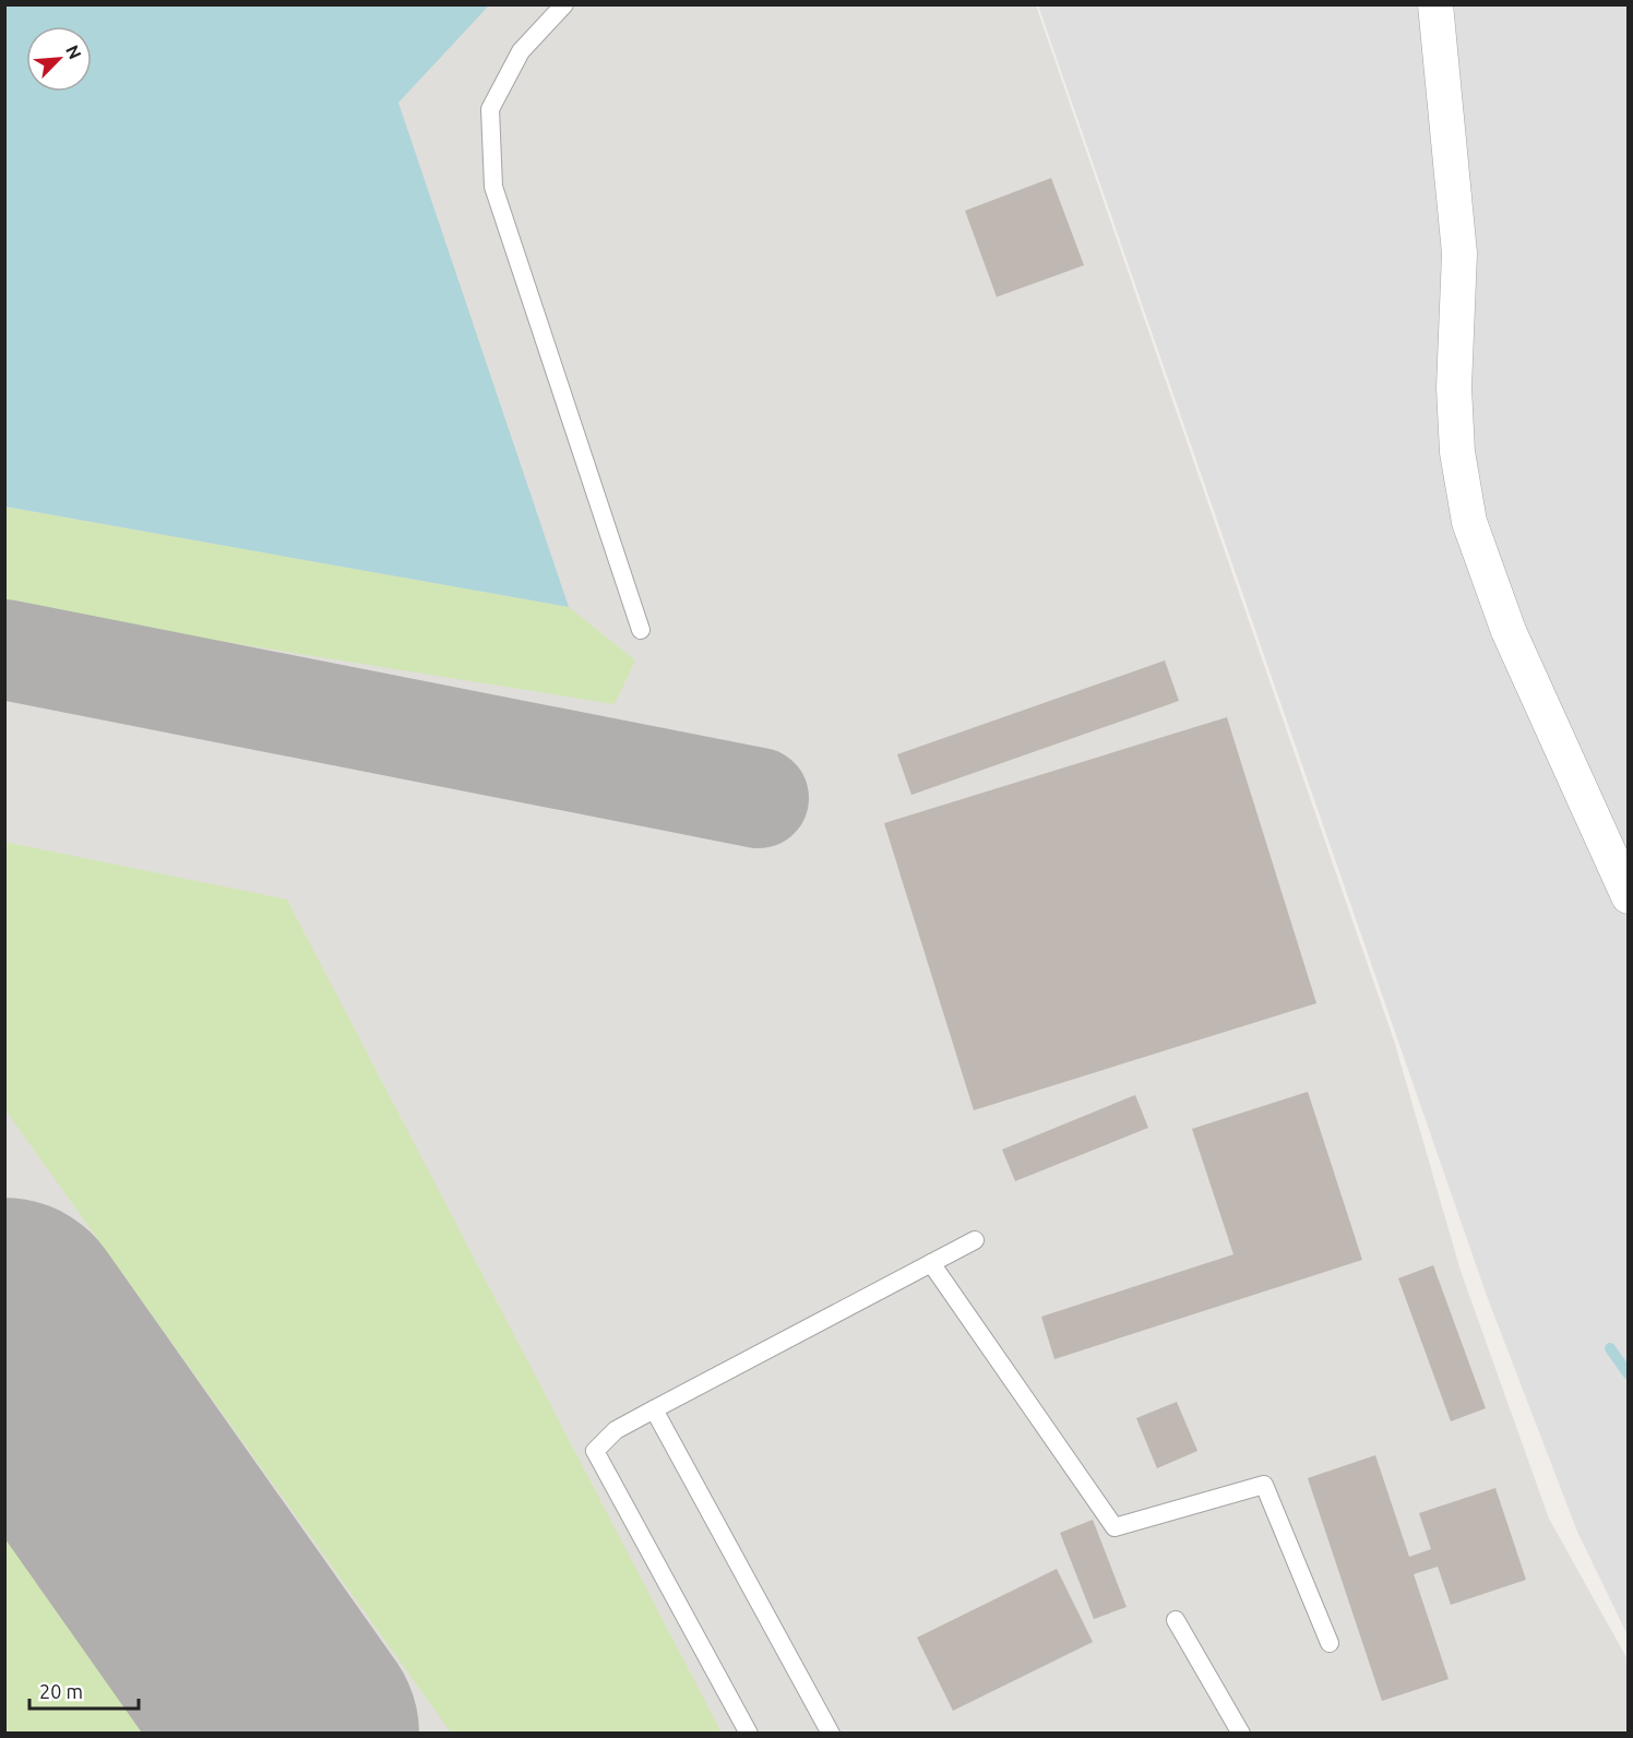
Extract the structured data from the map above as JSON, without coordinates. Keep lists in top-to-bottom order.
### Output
{
  "scale_bar": "20 m",
  "north": "top right"
}
